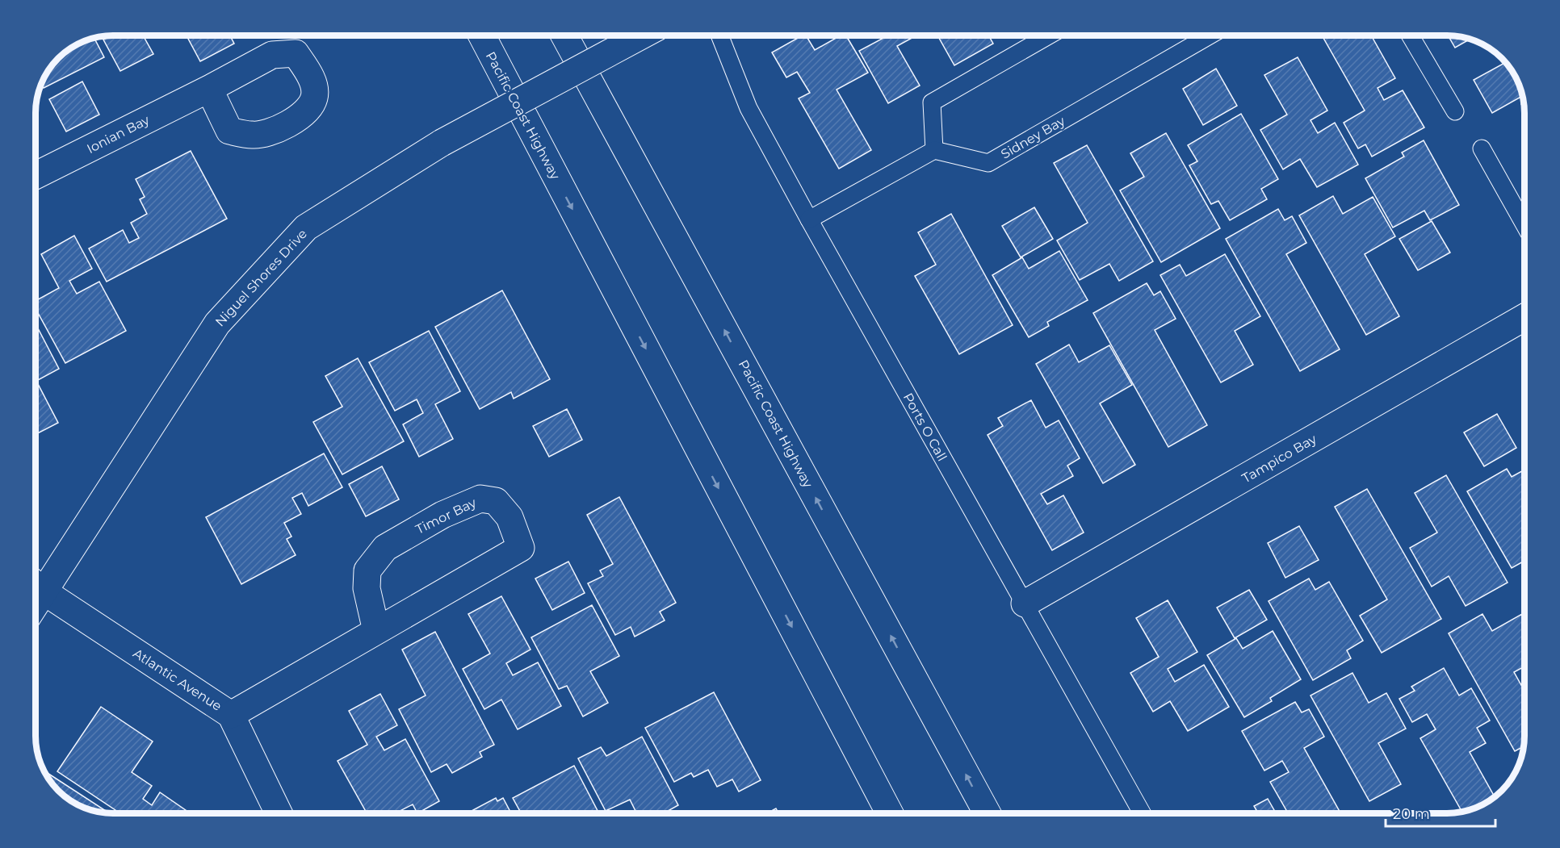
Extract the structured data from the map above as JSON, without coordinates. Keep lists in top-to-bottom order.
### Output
{
  "streets": {
    "main road": [
      "Pacific Coast Highway",
      "Ionian Bay",
      "Niguel Shores Drive",
      "Tampico Bay",
      "Timor Bay",
      "Atlantic Avenue"
    ],
    "lane": ["Sidney Bay", "Ports O Call"]
  },
  "crossings": [
    ["Niguel Shores Drive", "Atlantic Avenue"],
    ["Ports O Call", "Tampico Bay"],
    ["Timor Bay", "Atlantic Avenue"]
  ],
  "scale_bar": "20 m"
}
